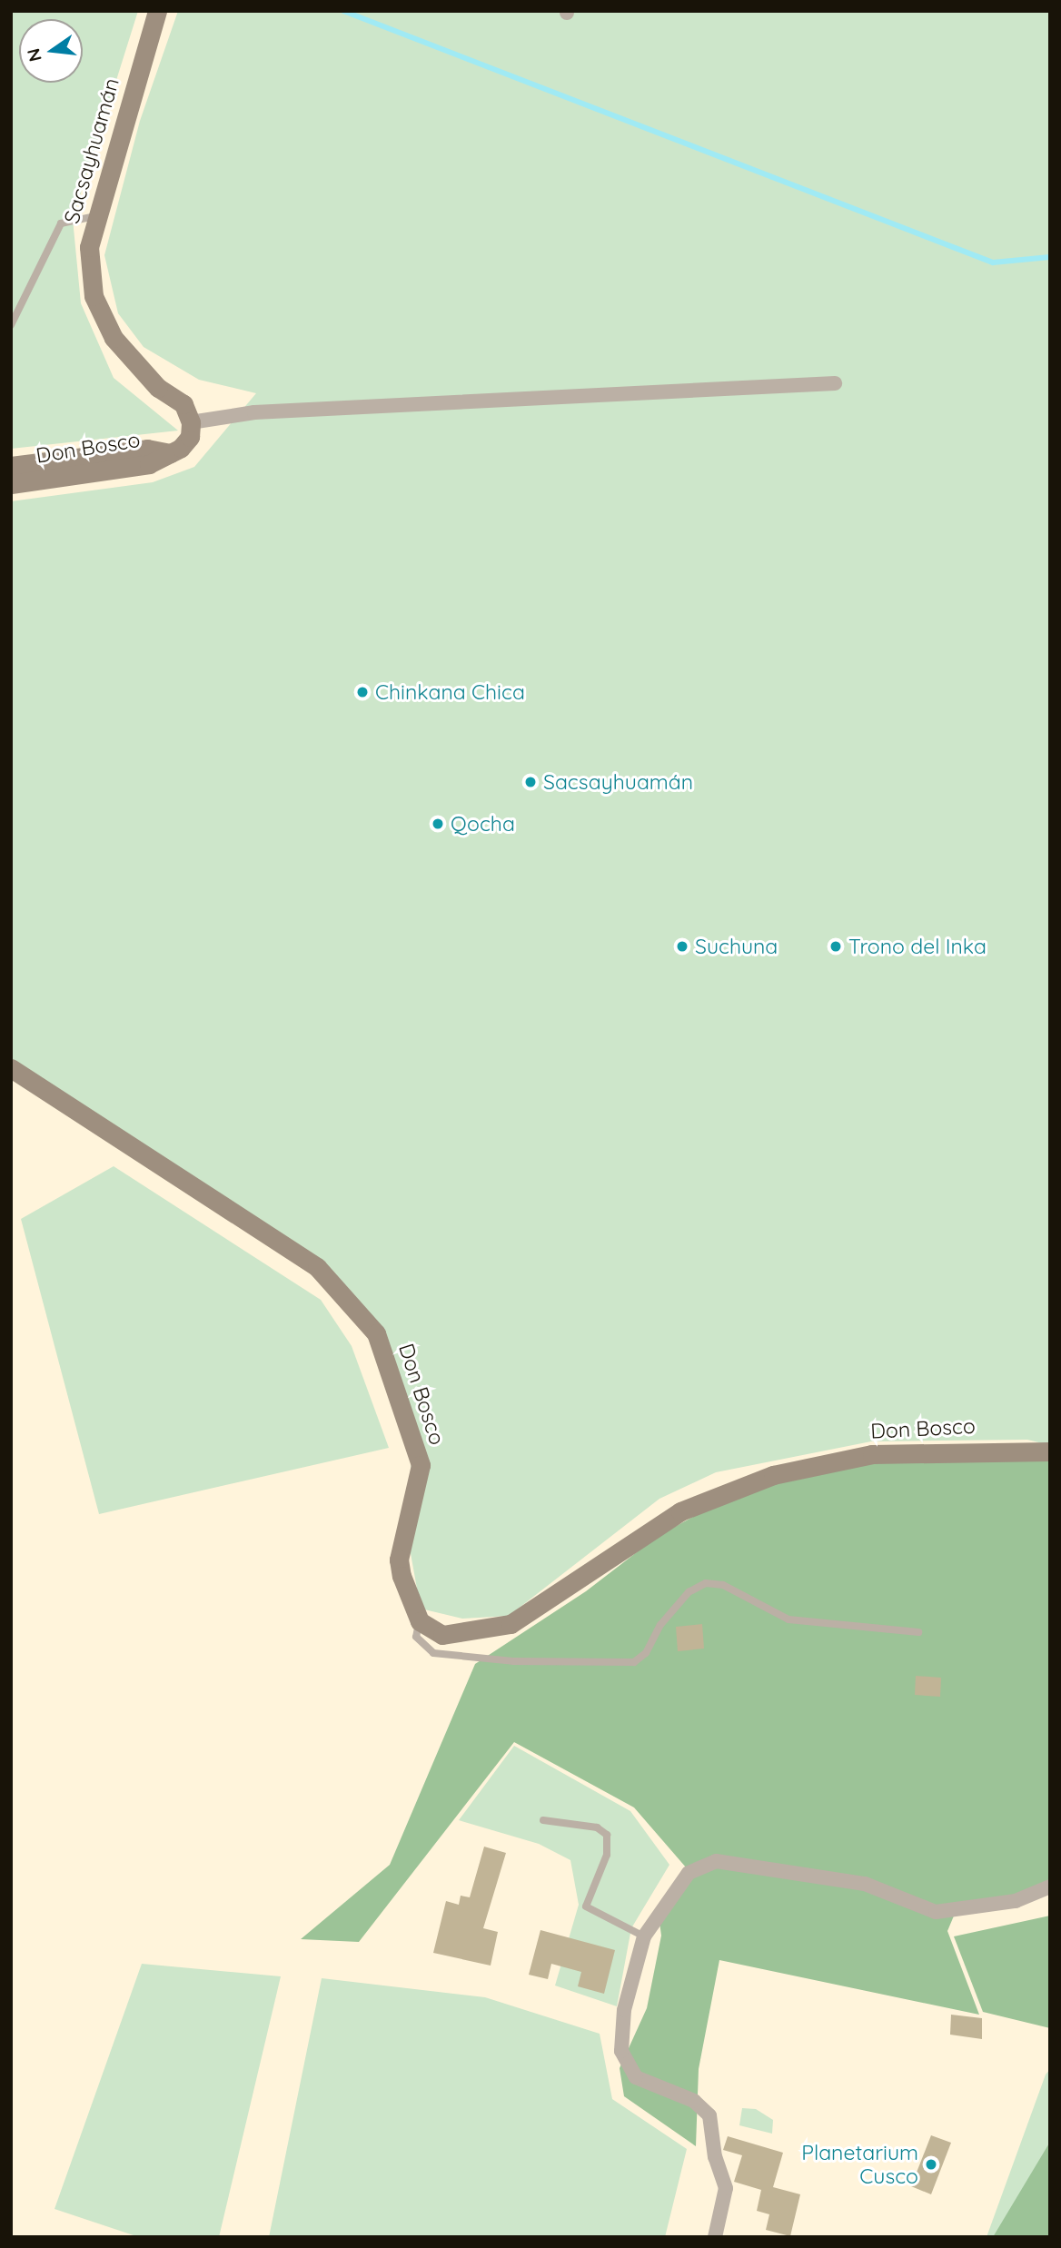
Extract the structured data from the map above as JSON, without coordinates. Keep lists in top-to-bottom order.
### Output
{
  "streets": {
    "street": ["Sacsayhuamán", "Don Bosco"]
  },
  "crossings": [
    ["Sacsayhuamán", "Don Bosco"]
  ],
  "places": [
    "Chinkana Chica",
    "Sacsayhuamán",
    "Qocha",
    "Suchuna",
    "Trono del Inka",
    "Planetarium Cusco"
  ],
  "north": "left"
}
